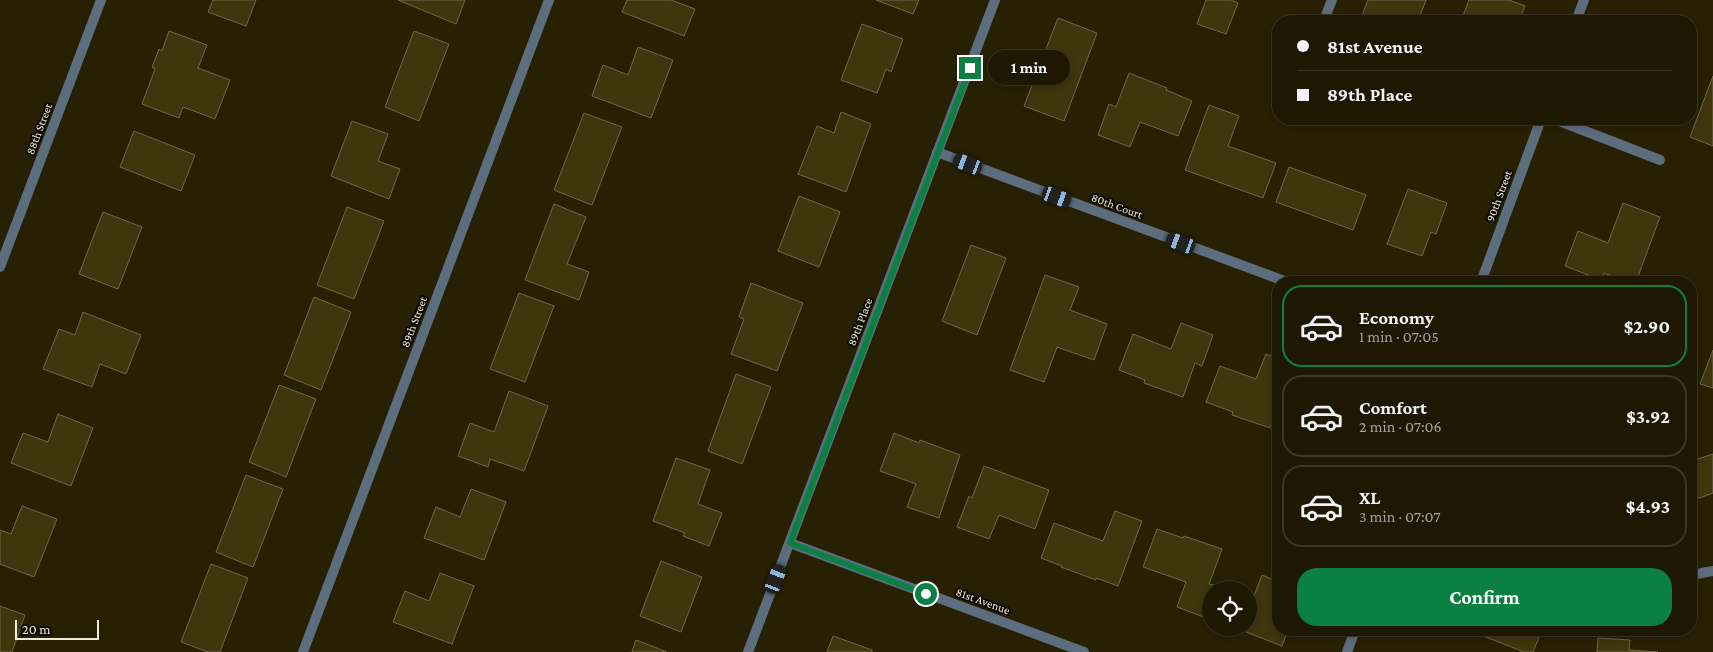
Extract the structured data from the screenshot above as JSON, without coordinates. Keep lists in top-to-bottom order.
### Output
{
  "streets": {
    "street": [
      "88th Street",
      "90th Street",
      "80th Court",
      "89th Street",
      "89th Place",
      "81st Avenue"
    ]
  },
  "crossings": [
    ["80th Court", "89th Place"],
    ["89th Place", "81st Avenue"]
  ],
  "scale_bar": "20 m",
  "page": {
    "banner": ["81st Avenue", "89th Place"],
    "bubble": "1 min",
    "list": [
      {
        "name": "Economy",
        "note": "1 min · 07:05",
        "value": "$2.90"
      },
      {
        "name": "Comfort",
        "note": "2 min · 07:06",
        "value": "$3.92"
      },
      {
        "name": "XL",
        "note": "3 min · 07:07",
        "value": "$4.93"
      }
    ],
    "buttons": "Confirm",
    "scale": "20 m"
  }
}
